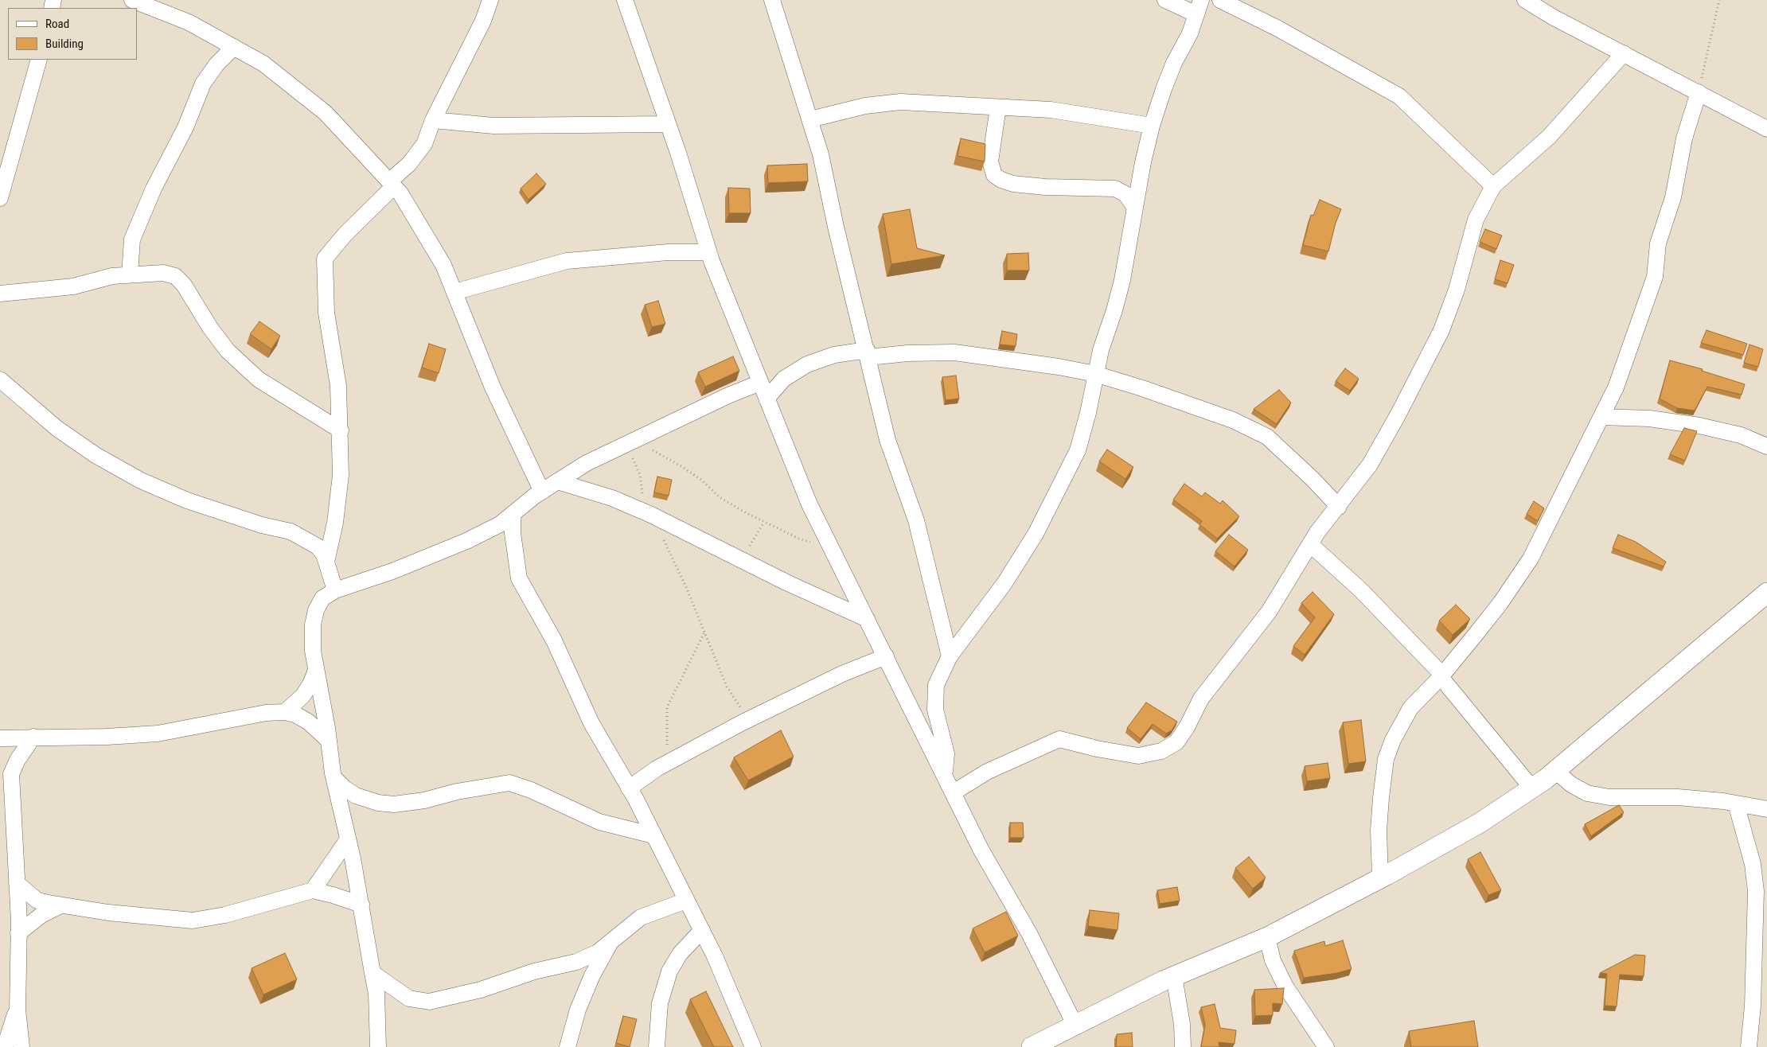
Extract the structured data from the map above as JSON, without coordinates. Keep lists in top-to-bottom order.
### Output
{
  "legend": ["Road", "Building"]
}
